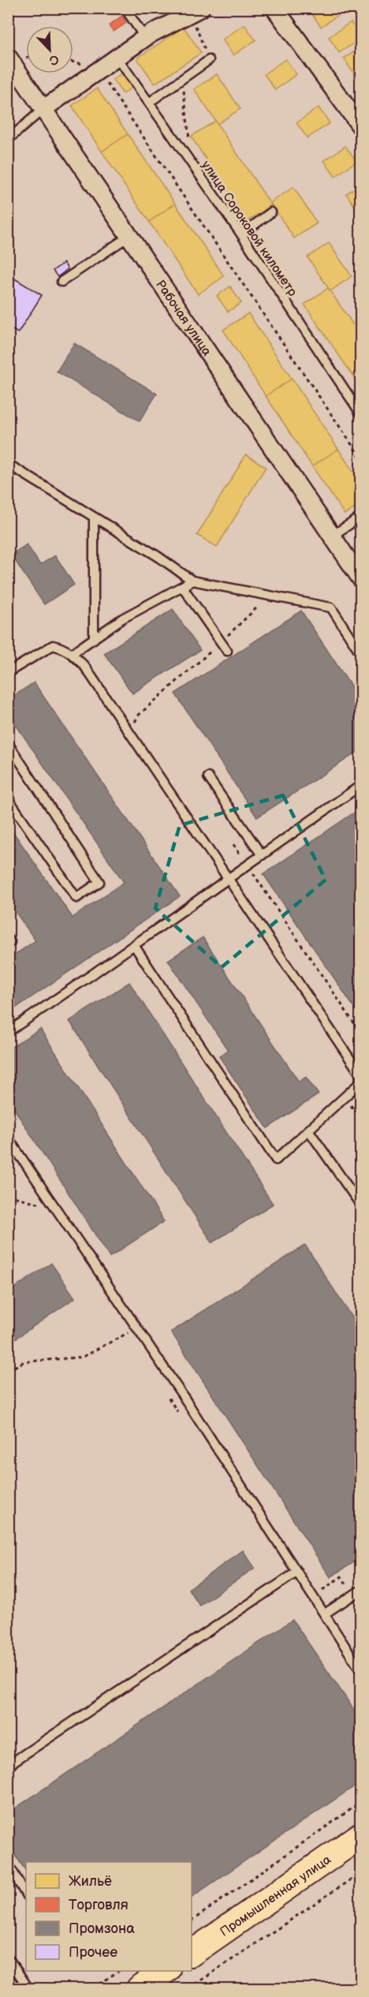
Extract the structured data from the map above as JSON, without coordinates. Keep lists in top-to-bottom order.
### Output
{
  "streets": {
    "main road": ["Промышленная улица"],
    "street": ["Рабочая улица"],
    "lane": ["улица Сороковой километр"]
  },
  "legend": [
    "Жильё",
    "Торговля",
    "Промзона",
    "Прочее"
  ],
  "north": "bottom right"
}
